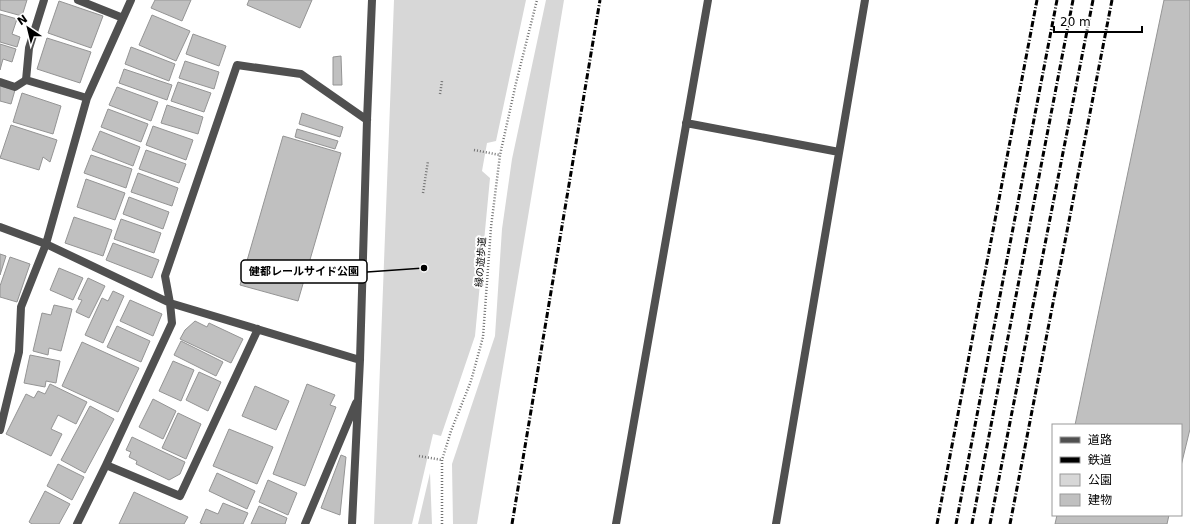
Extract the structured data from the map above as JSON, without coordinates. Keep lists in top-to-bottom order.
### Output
{
  "streets": {
    "path": ["緑の遊歩道"]
  },
  "places": ["健都レールサイド公園"],
  "legend": [
    "道路",
    "鉄道",
    "公園",
    "建物"
  ],
  "scale_bar": "20 m",
  "north": "top left"
}
